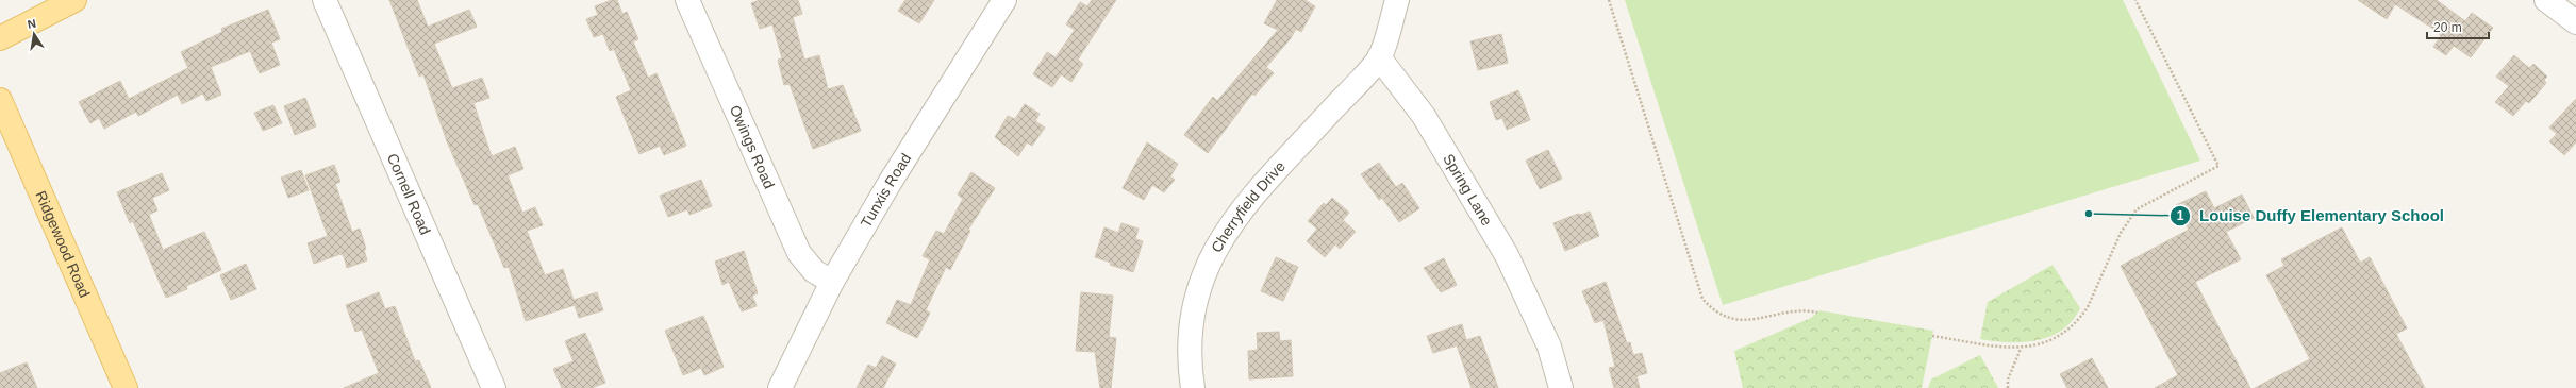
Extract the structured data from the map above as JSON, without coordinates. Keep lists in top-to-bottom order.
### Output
{
  "streets": {
    "main road": ["Ridgewood Road"],
    "street": [
      "Owings Road",
      "Spring Lane",
      "Tunxis Road",
      "Cornell Road",
      "Cherryfield Drive"
    ]
  },
  "crossings": [
    ["Owings Road", "Tunxis Road"],
    ["Spring Lane", "Cherryfield Drive"]
  ],
  "places": ["Louise Duffy Elementary School"],
  "scale_bar": "20 m",
  "north": "top"
}
